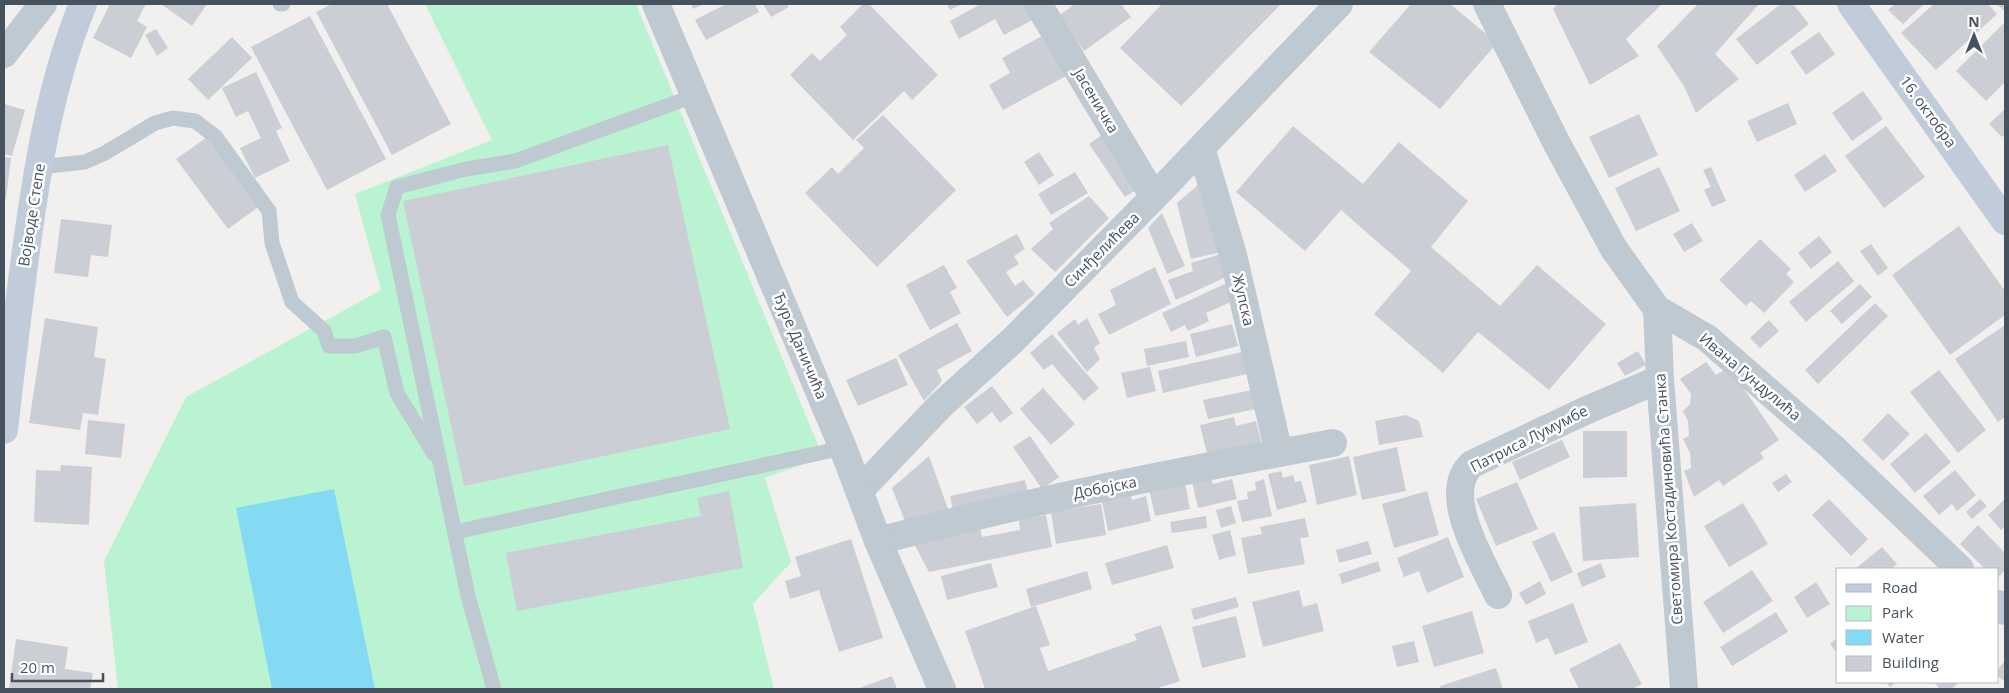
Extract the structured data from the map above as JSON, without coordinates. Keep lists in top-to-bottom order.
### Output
{
  "streets": {
    "main road": ["16. октобра", "Војводе Степе"],
    "street": [
      "Јасеничка",
      "Синђелићева",
      "Жупска",
      "Ђуре Даничића",
      "Ивана Гундулића",
      "Патриса Лумумбе",
      "Добојска",
      "Светомира Костадиновића Станка"
    ]
  },
  "crossings": [
    ["Јасеничка", "Синђелићева"],
    ["Синђелићева", "Жупска"],
    ["Синђелићева", "Ђуре Даничића"],
    ["Жупска", "Добојска"],
    ["Ђуре Даничића", "Добојска"],
    ["Ивана Гундулића", "Светомира Костадиновића Станка"],
    ["Патриса Лумумбе", "Светомира Костадиновића Станка"]
  ],
  "legend": [
    "Road",
    "Park",
    "Water",
    "Building"
  ],
  "scale_bar": "20 m",
  "north": "top"
}
